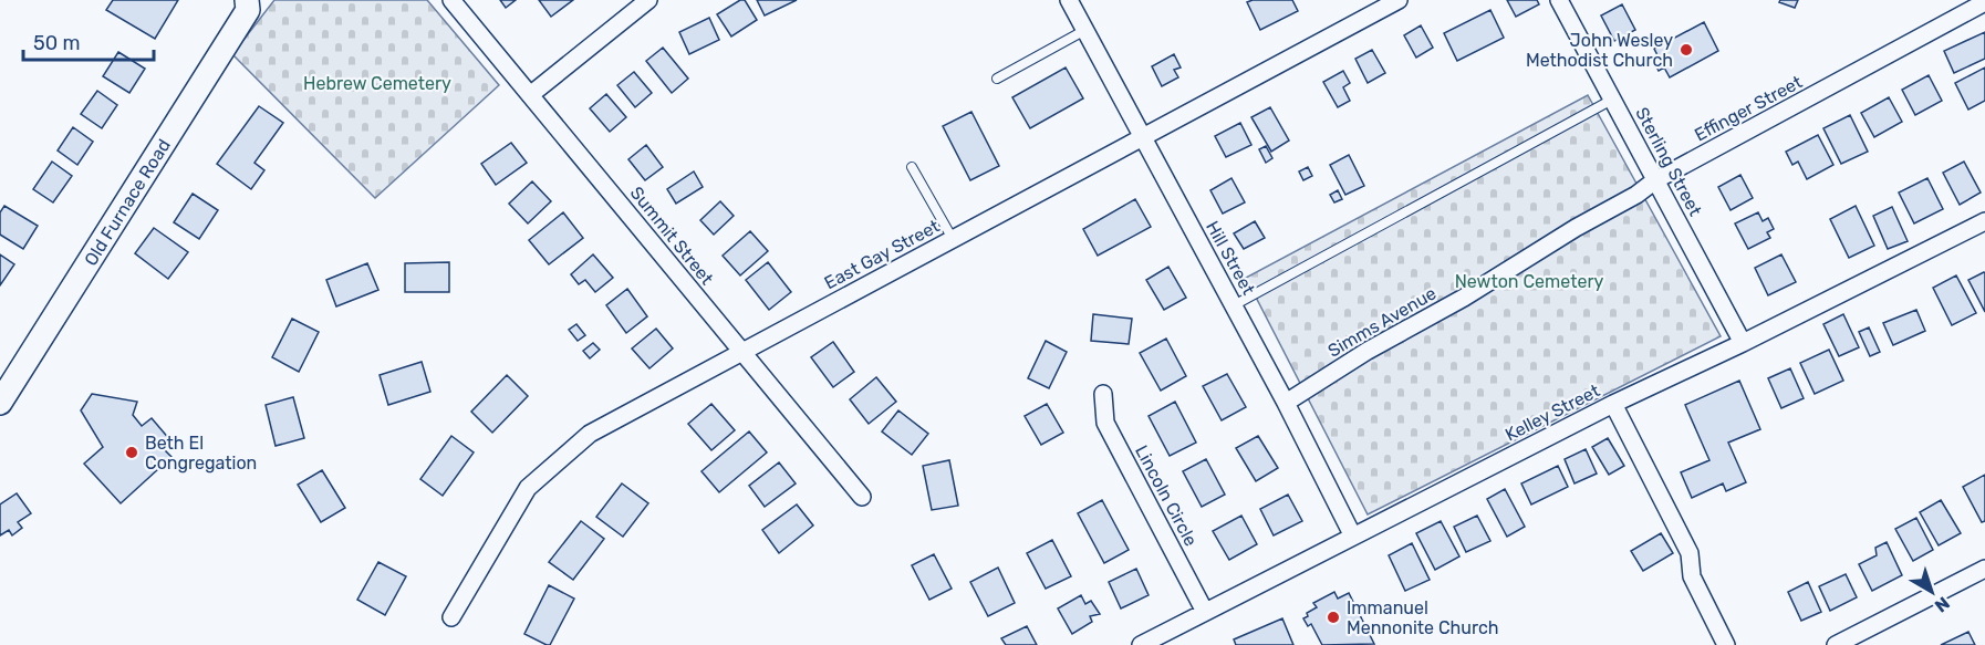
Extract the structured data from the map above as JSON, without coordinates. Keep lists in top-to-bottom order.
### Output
{
  "streets": {
    "street": [
      "Effinger Street",
      "Sterling Street",
      "Old Furnace Road",
      "Summit Street",
      "East Gay Street",
      "Hill Street",
      "Simms Avenue",
      "Kelley Street",
      "Lincoln Circle"
    ]
  },
  "crossings": [
    ["Effinger Street", "Sterling Street"],
    ["Effinger Street", "Simms Avenue"],
    ["Sterling Street", "Kelley Street"],
    ["Summit Street", "East Gay Street"],
    ["East Gay Street", "Hill Street"],
    ["Hill Street", "Simms Avenue"],
    ["Hill Street", "Kelley Street"],
    ["Kelley Street", "Lincoln Circle"]
  ],
  "parks": ["Hebrew Cemetery", "Newton Cemetery"],
  "places": ["John Wesley Methodist Church", "Beth El Congregation", "Immanuel Mennonite Church"],
  "scale_bar": "50 m",
  "north": "bottom right"
}
